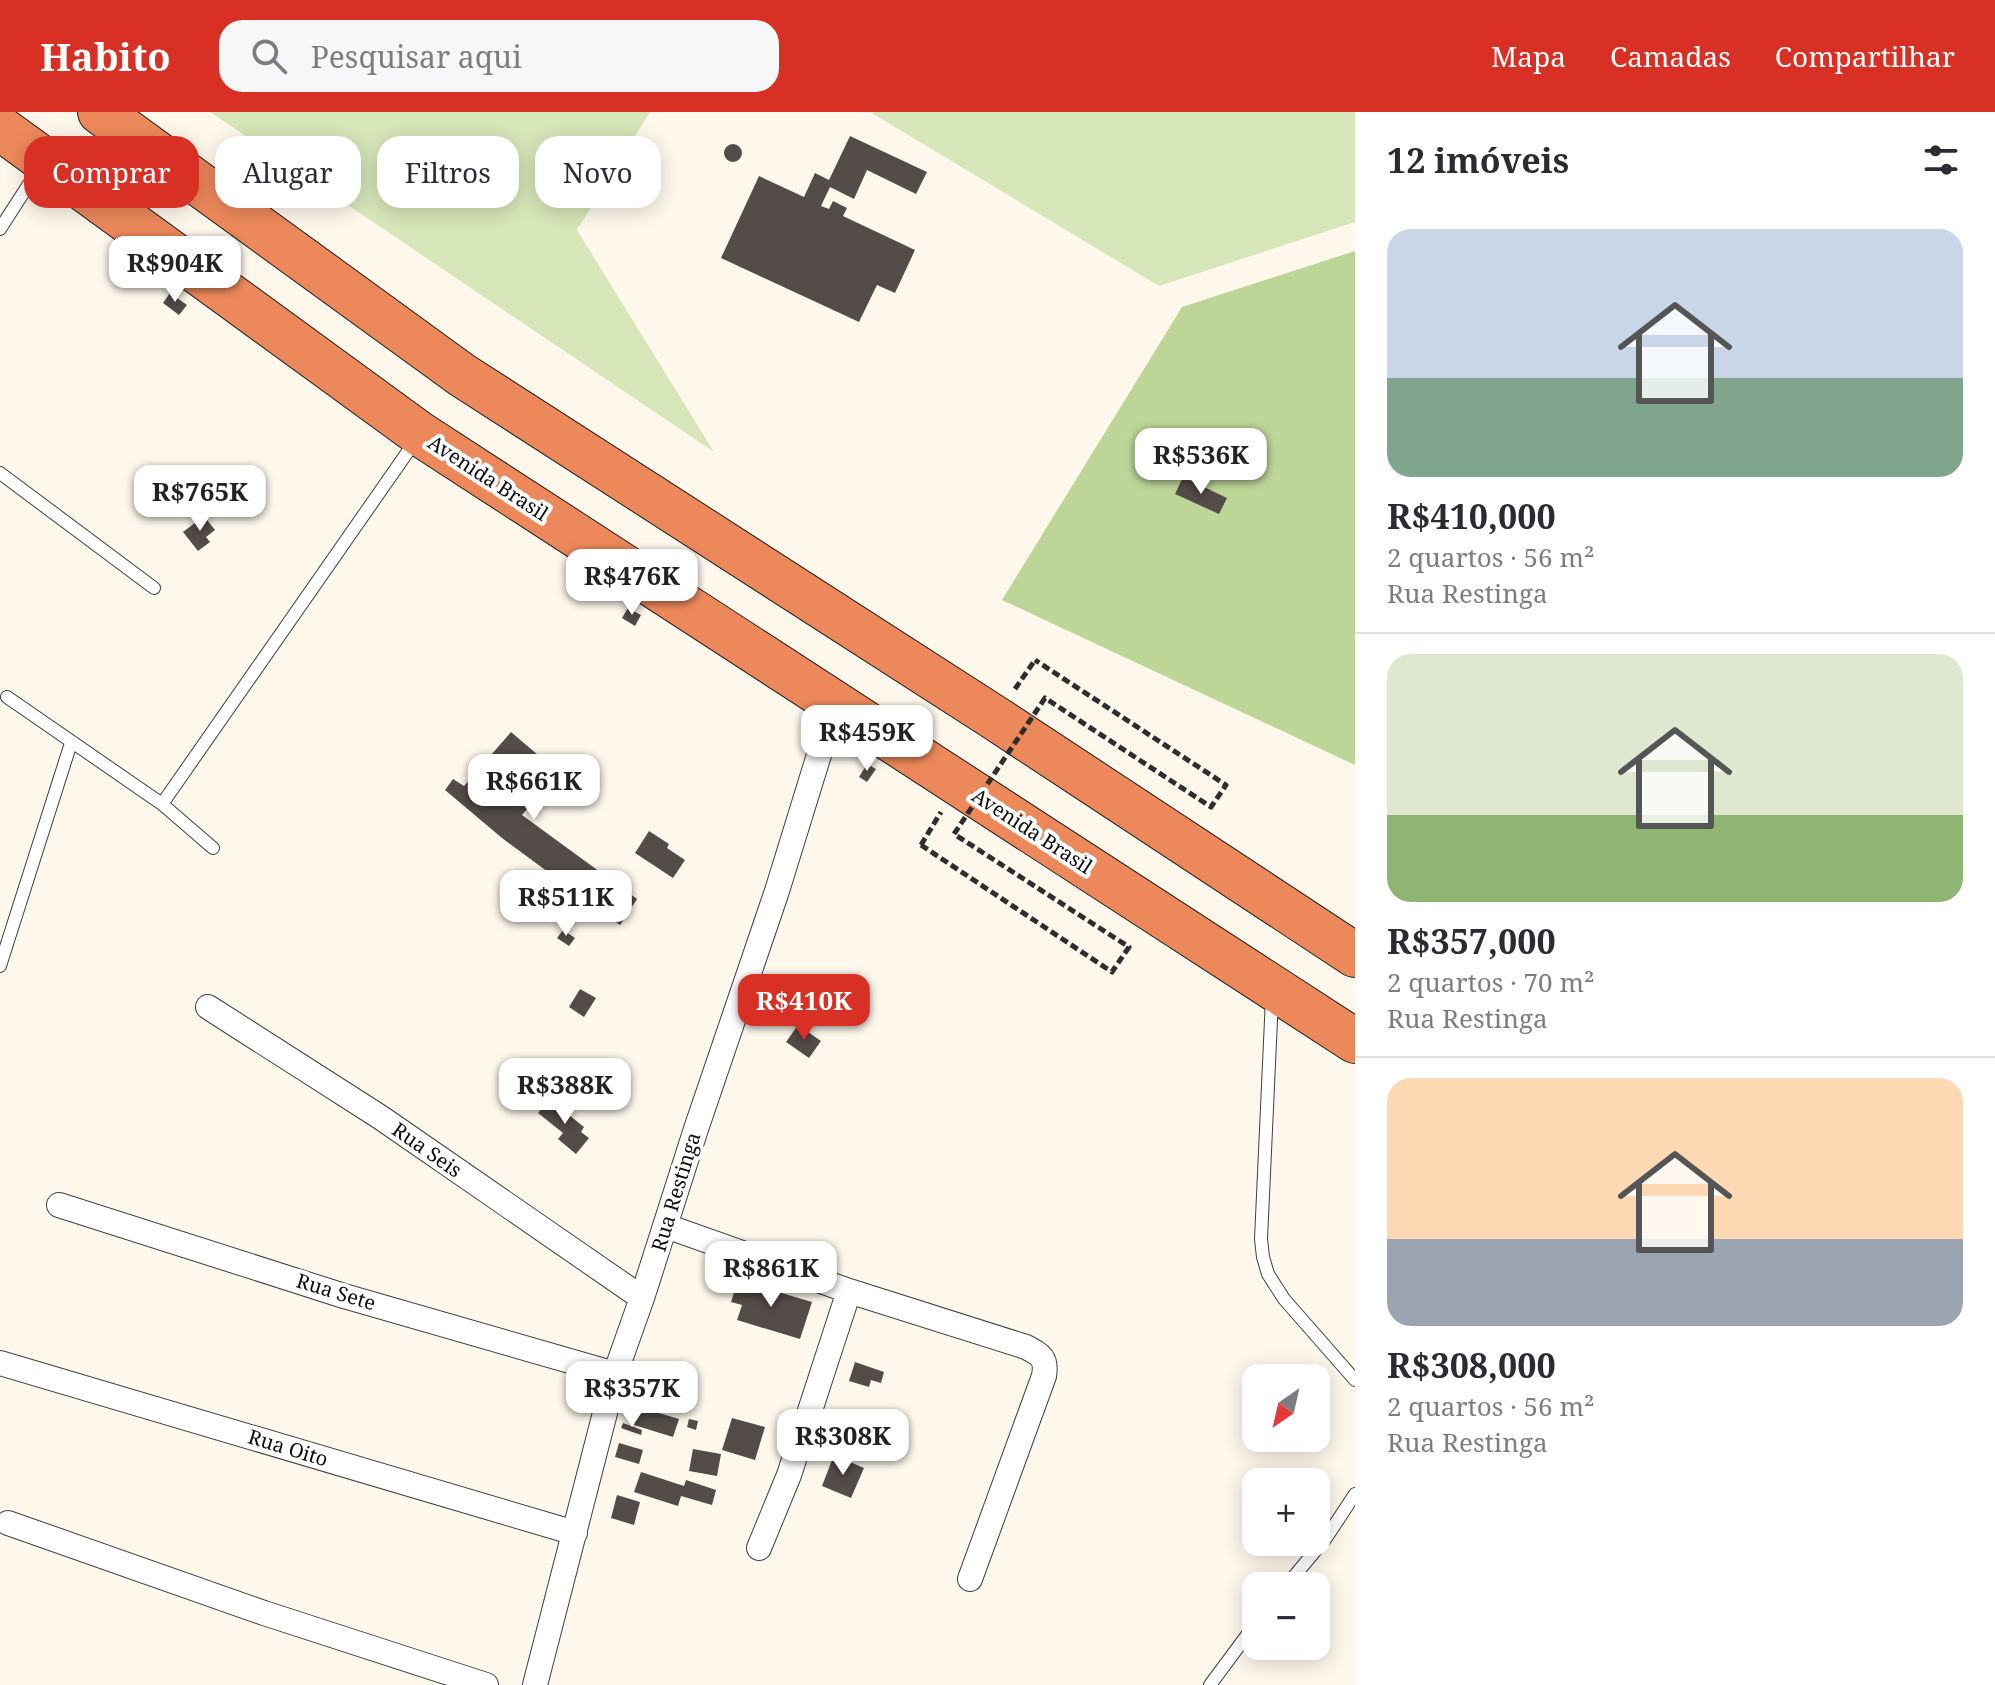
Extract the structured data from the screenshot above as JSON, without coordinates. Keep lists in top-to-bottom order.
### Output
{
  "streets": {
    "highway": ["Avenida Brasil"],
    "street": [
      "Rua Seis",
      "Rua Restinga",
      "Rua Sete",
      "Rua Oito"
    ]
  },
  "crossings": [
    ["Avenida Brasil", "Rua Restinga"],
    ["Rua Seis", "Rua Restinga"],
    ["Rua Restinga", "Rua Sete"],
    ["Rua Restinga", "Rua Oito"]
  ],
  "north": "bottom left",
  "page": {
    "header": "Habito",
    "search": "Pesquisar aqui",
    "nav": ["Mapa", "Camadas", "Compartilhar"],
    "heading": "12 imóveis",
    "chip": [
      "Comprar",
      "Alugar",
      "Filtros",
      "Novo"
    ],
    "list": [
      {
        "name": "R$410,000",
        "note": "2 quartos · 56 m² · Rua Restinga"
      },
      {
        "name": "R$357,000",
        "note": "2 quartos · 70 m² · Rua Restinga"
      },
      {
        "name": "R$308,000",
        "note": "2 quartos · 56 m² · Rua Restinga"
      }
    ],
    "price": [
      "R$904K",
      "R$536K",
      "R$765K",
      "R$476K",
      "R$459K",
      "R$661K",
      "R$511K",
      "R$410K",
      "R$388K",
      "R$861K",
      "R$357K",
      "R$308K"
    ],
    "map_buttons": ["+", "−"]
  }
}
